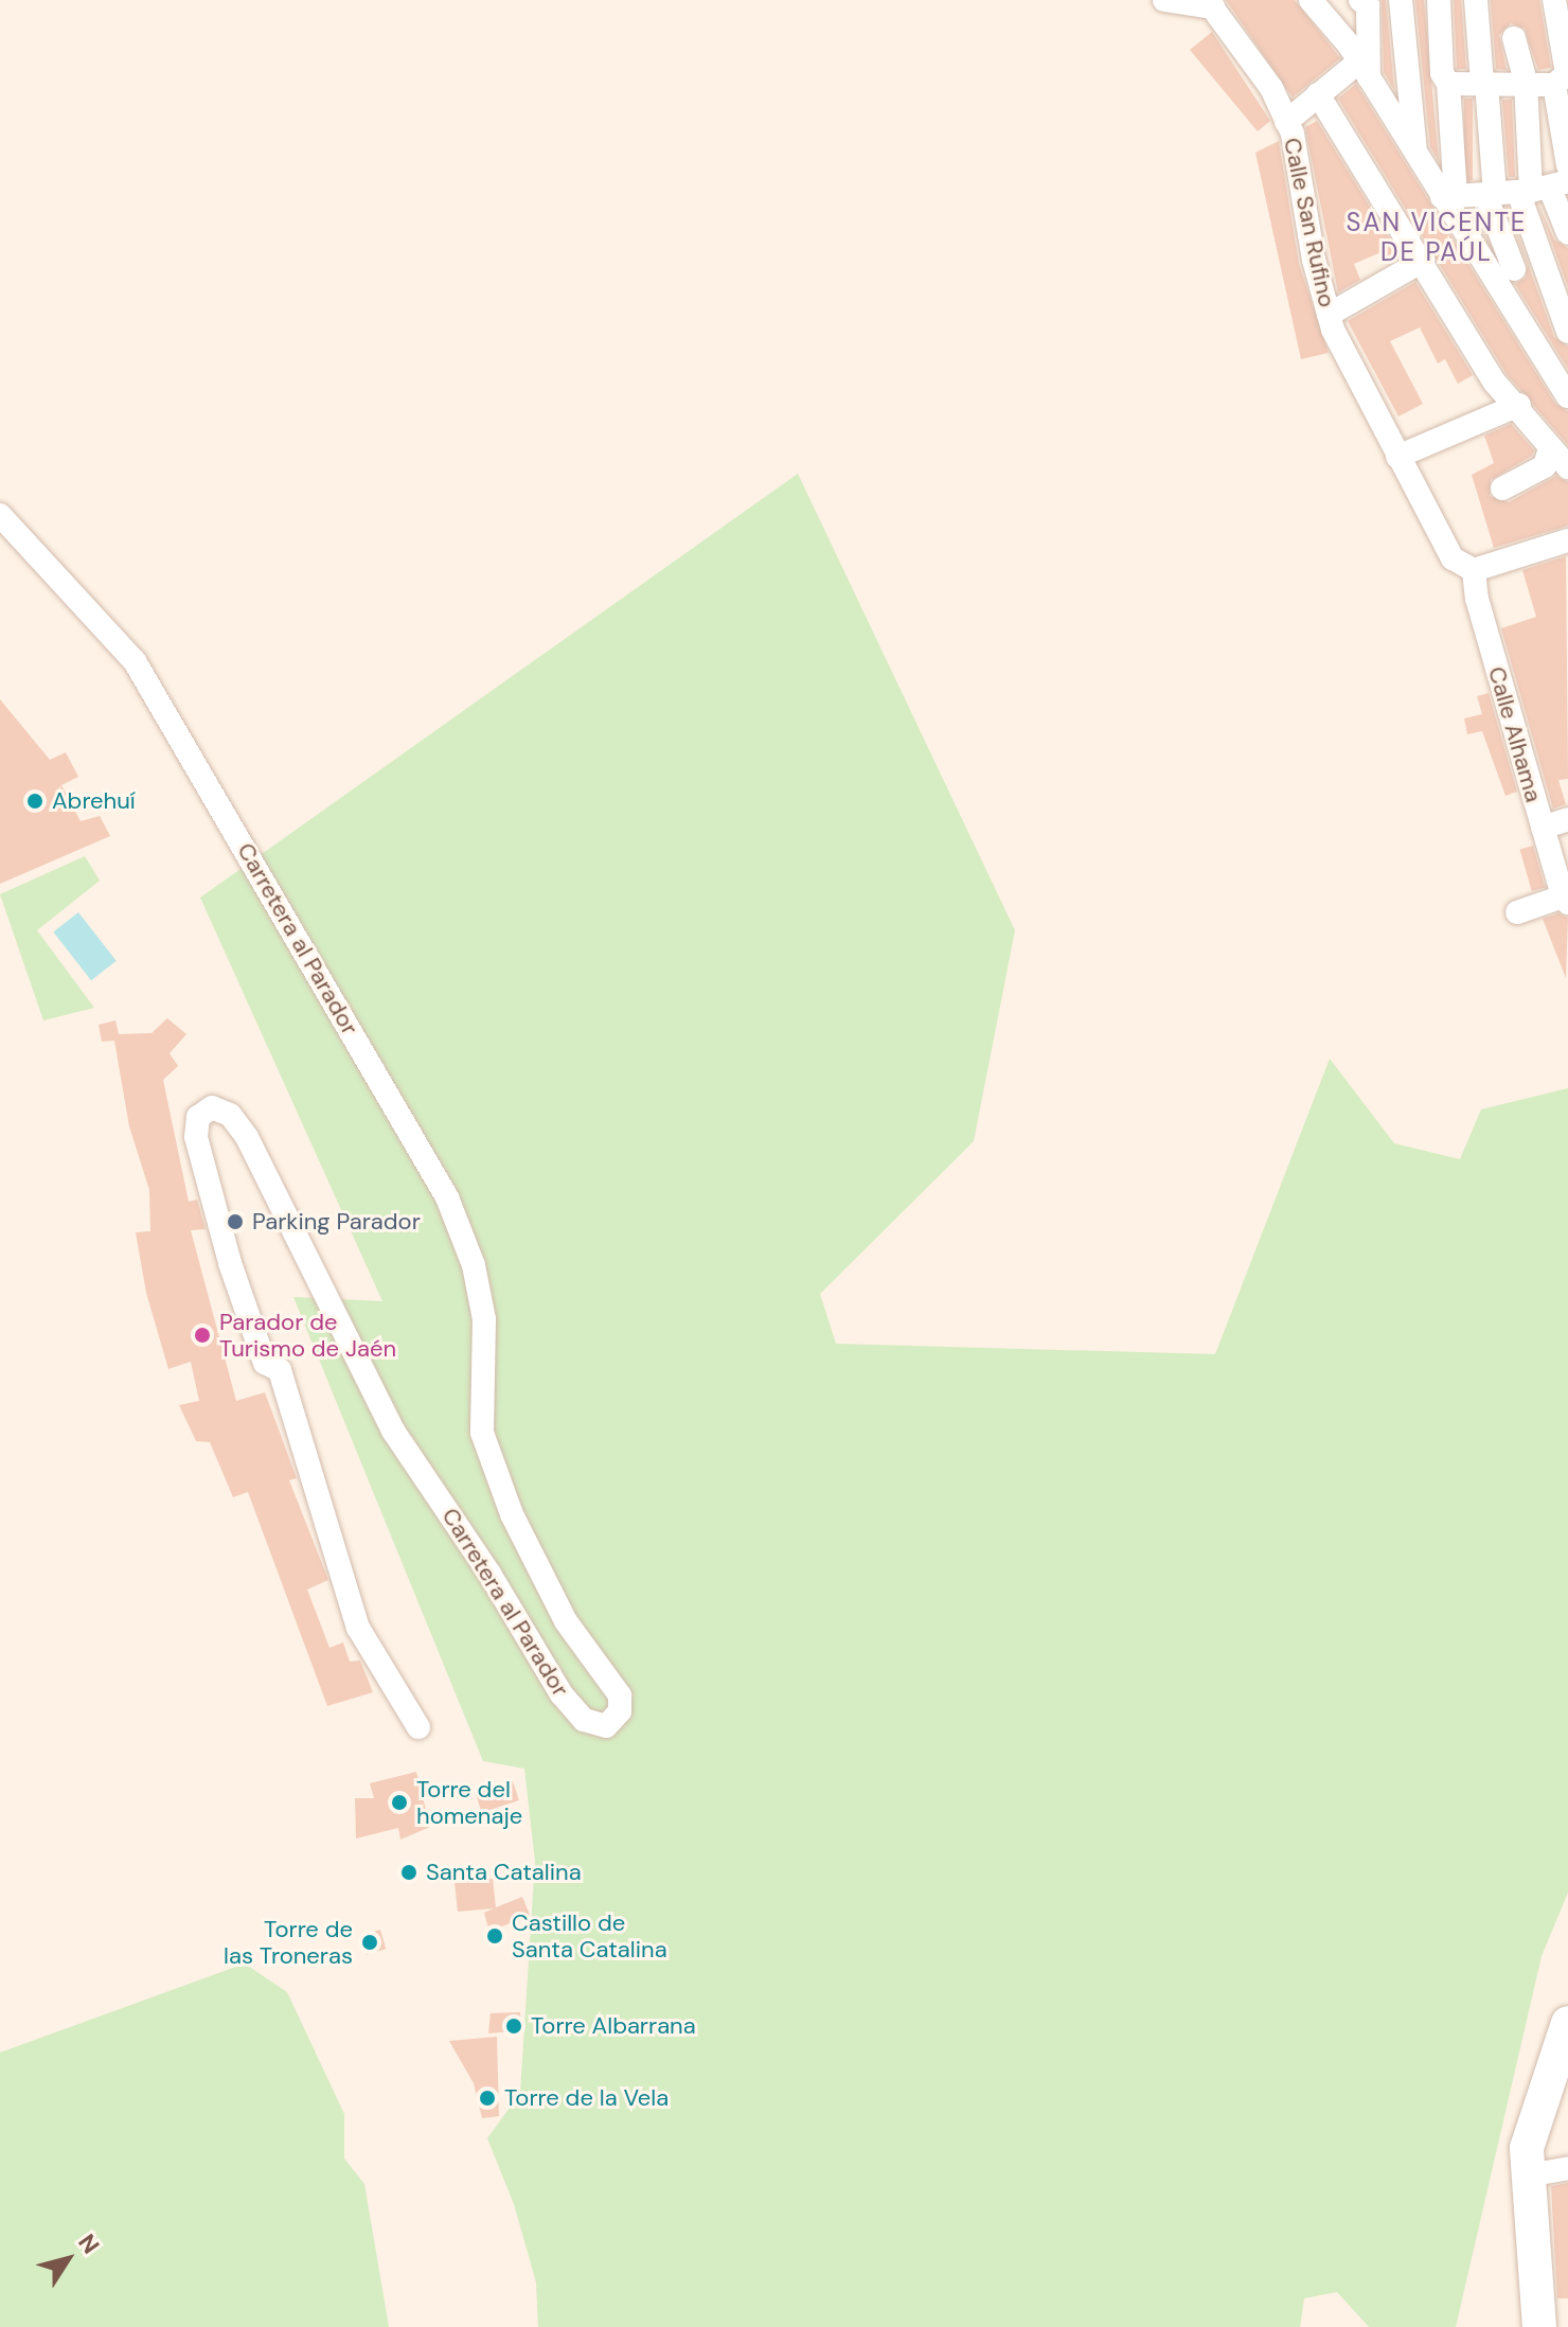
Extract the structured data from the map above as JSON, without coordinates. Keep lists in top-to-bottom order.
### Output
{
  "streets": {
    "street": ["Calle San Rufino", "Calle Alhama", "Carretera al Parador"]
  },
  "crossings": [
    ["Calle San Rufino", "Calle Alhama"]
  ],
  "districts": ["SAN VICENTE DE PAÚL"],
  "places": [
    "Abrehuí",
    "Parking Parador",
    "Parador de Turismo de Jaén",
    "Torre del homenaje",
    "Santa Catalina",
    "Castillo de Santa Catalina",
    "Torre de las Troneras",
    "Torre Albarrana",
    "Torre de la Vela"
  ],
  "north": "top right"
}
